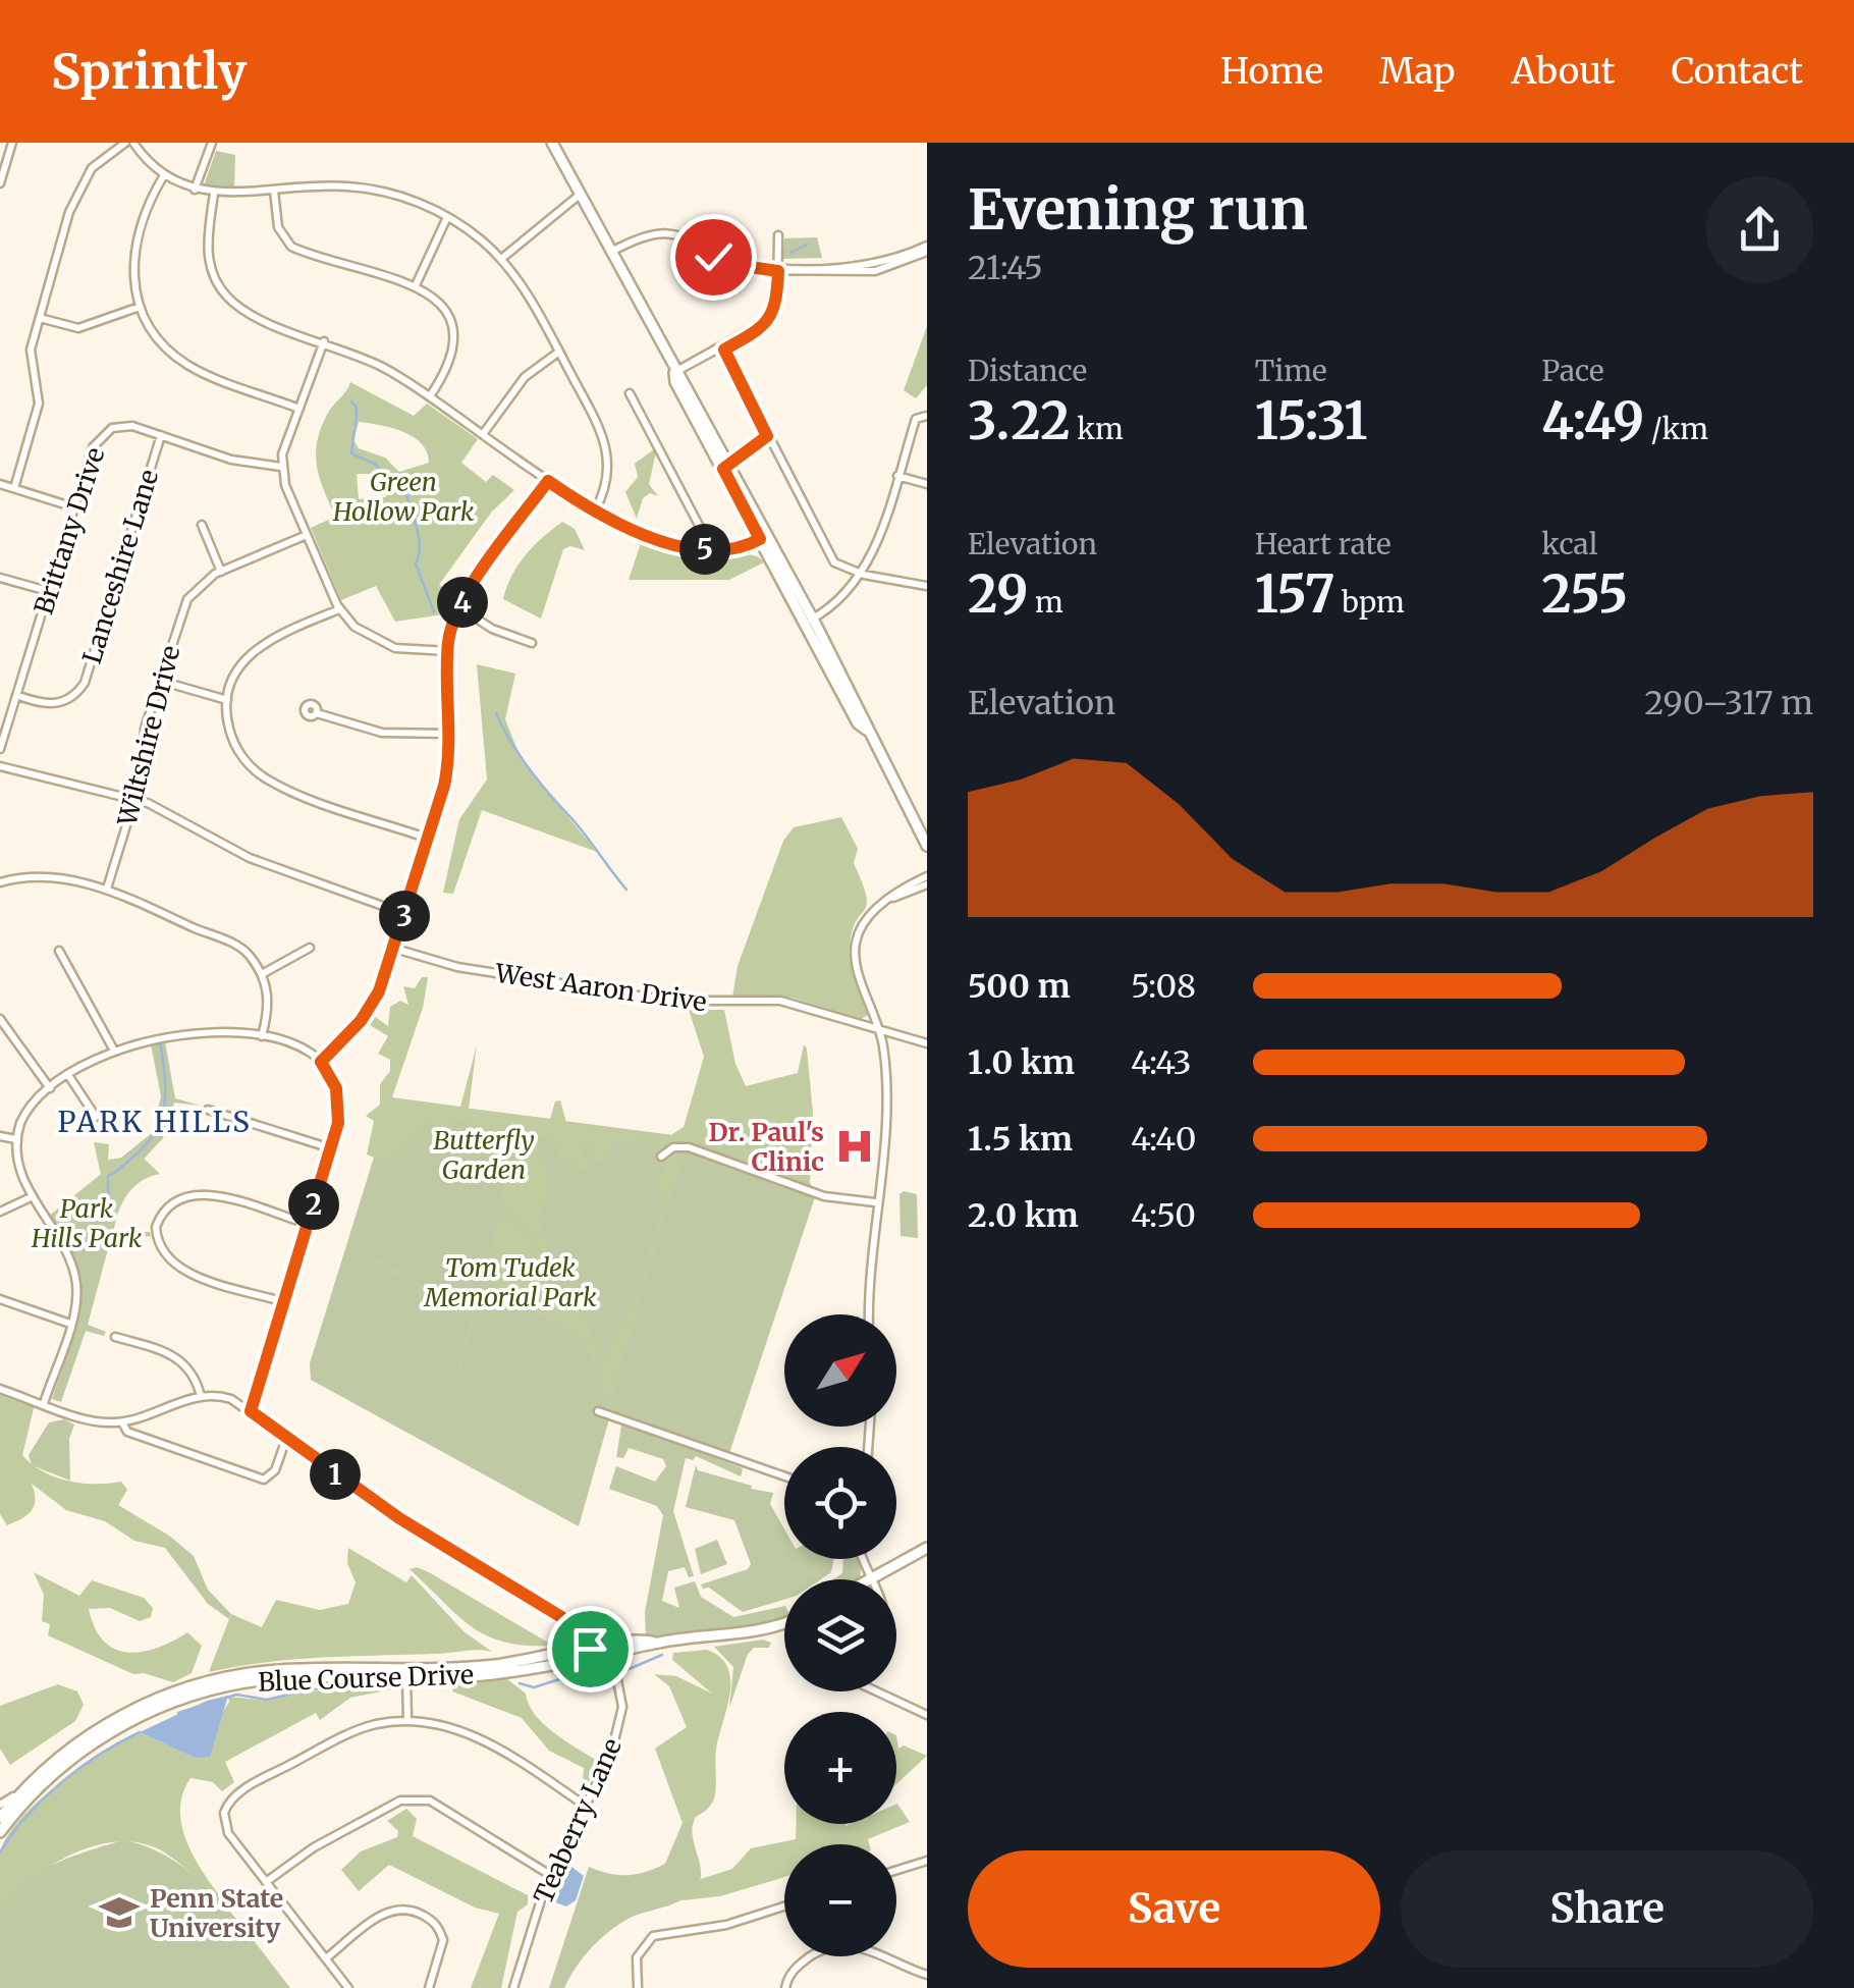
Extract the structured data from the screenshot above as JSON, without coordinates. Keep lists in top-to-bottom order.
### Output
{
  "streets": {
    "main road": ["Blue Course Drive"],
    "street": [
      "Brittany Drive",
      "Lanceshire Lane",
      "Wiltshire Drive",
      "West Aaron Drive",
      "Teaberry Lane"
    ]
  },
  "crossings": [
    ["Brittany Drive", "Lanceshire Lane"],
    ["Blue Course Drive", "Teaberry Lane"]
  ],
  "districts": ["PARK HILLS"],
  "parks": [
    "Green Hollow Park",
    "Butterfly Garden",
    "Park Hills Park",
    "Tom Tudek Memorial Park"
  ],
  "places": {
    "hospital": ["Dr. Paul's Clinic"],
    "school or university": ["Penn State University"]
  },
  "north": "top right",
  "page": {
    "header": "Sprintly",
    "nav": [
      "Home",
      "Map",
      "About",
      "Contact"
    ],
    "heading": ["Evening run", "21:45"],
    "stats": [
      ["Distance", "3.22 km"],
      ["Time", "15:31"],
      ["Pace", "4:49 /km"],
      ["Elevation", "29 m"],
      ["Heart rate", "157 bpm"],
      ["kcal", "255"]
    ],
    "pins": [
      "5",
      "4",
      "3",
      "2",
      "1"
    ],
    "chart": ["Elevation", "290–317 m"],
    "list": [
      {
        "name": "500 m",
        "note": "5:08"
      },
      {
        "name": "1.0 km",
        "note": "4:43"
      },
      {
        "name": "1.5 km",
        "note": "4:40"
      },
      {
        "name": "2.0 km",
        "note": "4:50"
      }
    ],
    "map_buttons": ["+", "−"],
    "buttons": ["Save", "Share"]
  }
}
